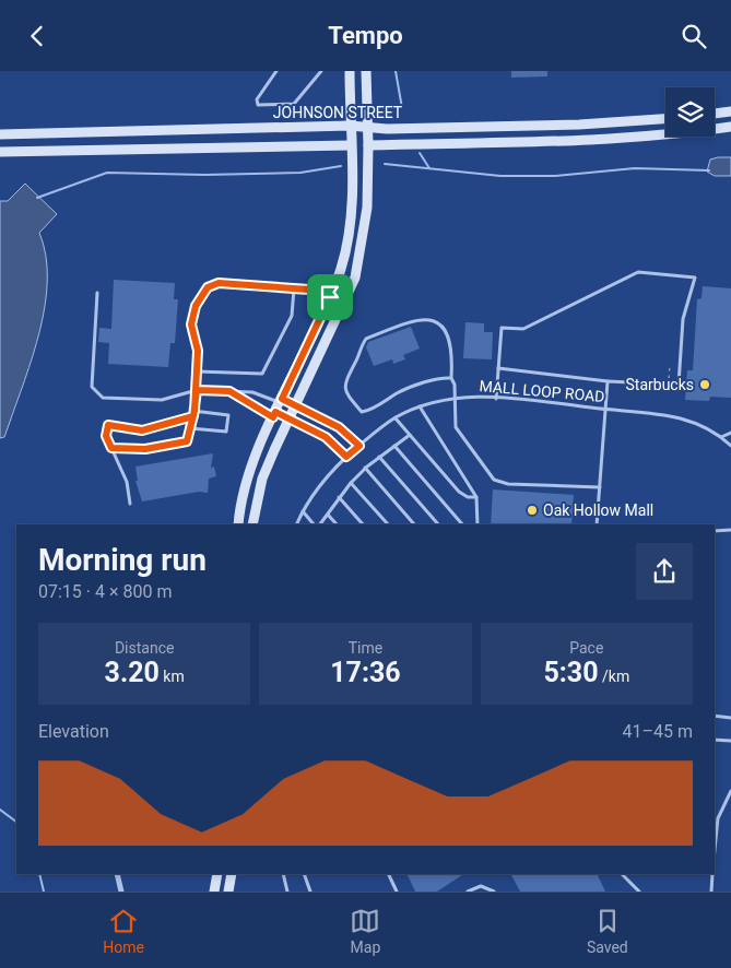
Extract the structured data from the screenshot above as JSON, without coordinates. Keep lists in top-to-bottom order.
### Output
{
  "streets": {
    "main road": ["JOHNSON STREET"],
    "lane": ["MALL LOOP ROAD"]
  },
  "places": ["Starbucks", "Oak Hollow Mall"],
  "page": {
    "header": "Tempo",
    "heading": ["Morning run", "07:15 · 4 × 800 m"],
    "stats": [
      ["Distance", "3.20 km"],
      ["Time", "17:36"],
      ["Pace", "5:30 /km"]
    ],
    "chart": ["Elevation", "41–45 m"],
    "tabs": ["Home", "Map", "Saved"]
  }
}
